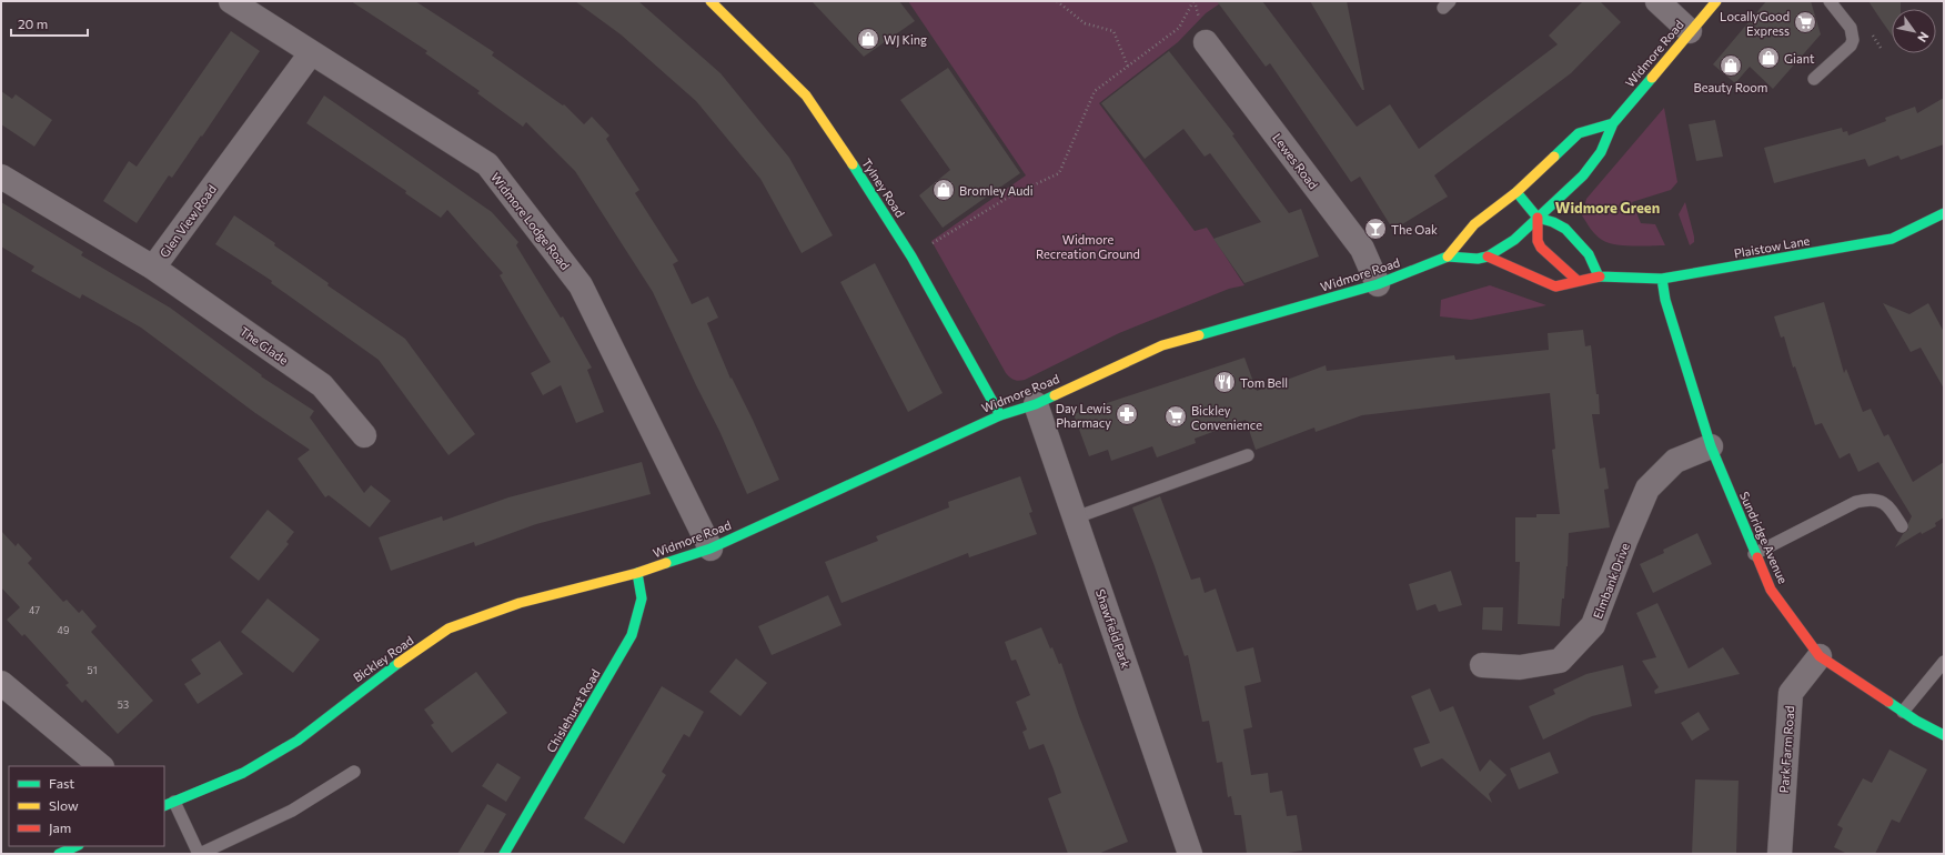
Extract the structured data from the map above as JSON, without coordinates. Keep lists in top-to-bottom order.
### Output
{
  "streets": {
    "main road": [
      "Widmore Road",
      "Tylney Road",
      "Plaistow Lane",
      "Sundridge Avenue",
      "Bickley Road",
      "Chislehurst Road"
    ],
    "street": [
      "Lewes Road",
      "Glen View Road",
      "Widmore Lodge Road",
      "The Glade",
      "Elmbank Drive",
      "Shawfield Park",
      "Park Farm Road"
    ]
  },
  "crossings": [
    ["Widmore Road", "Lewes Road"],
    ["Widmore Road", "Tylney Road"],
    ["Widmore Road", "Widmore Lodge Road"],
    ["Widmore Road", "Plaistow Lane"],
    ["Widmore Road", "Shawfield Park"],
    ["Widmore Road", "Bickley Road"],
    ["Widmore Road", "Chislehurst Road"],
    ["Glen View Road", "Widmore Lodge Road"],
    ["Glen View Road", "The Glade"],
    ["Plaistow Lane", "Sundridge Avenue"],
    ["Sundridge Avenue", "Elmbank Drive"],
    ["Sundridge Avenue", "Park Farm Road"],
    ["Bickley Road", "Chislehurst Road"]
  ],
  "districts": ["Widmore Green"],
  "parks": ["Widmore Recreation Ground"],
  "places": {
    "supermarket": ["LocallyGood Express", "Bickley Convenience"],
    "shop": [
      "WJ King",
      "Giant",
      "Beauty Room",
      "Bromley Audi"
    ],
    "bar": ["The Oak"],
    "restaurant": ["Tom Bell"],
    "pharmacy": ["Day Lewis Pharmacy"]
  },
  "house_numbers": [
    "47",
    "49",
    "51",
    "53"
  ],
  "legend": ["Fast", "Slow", "Jam"],
  "scale_bar": "20 m",
  "north": "bottom right"
}
